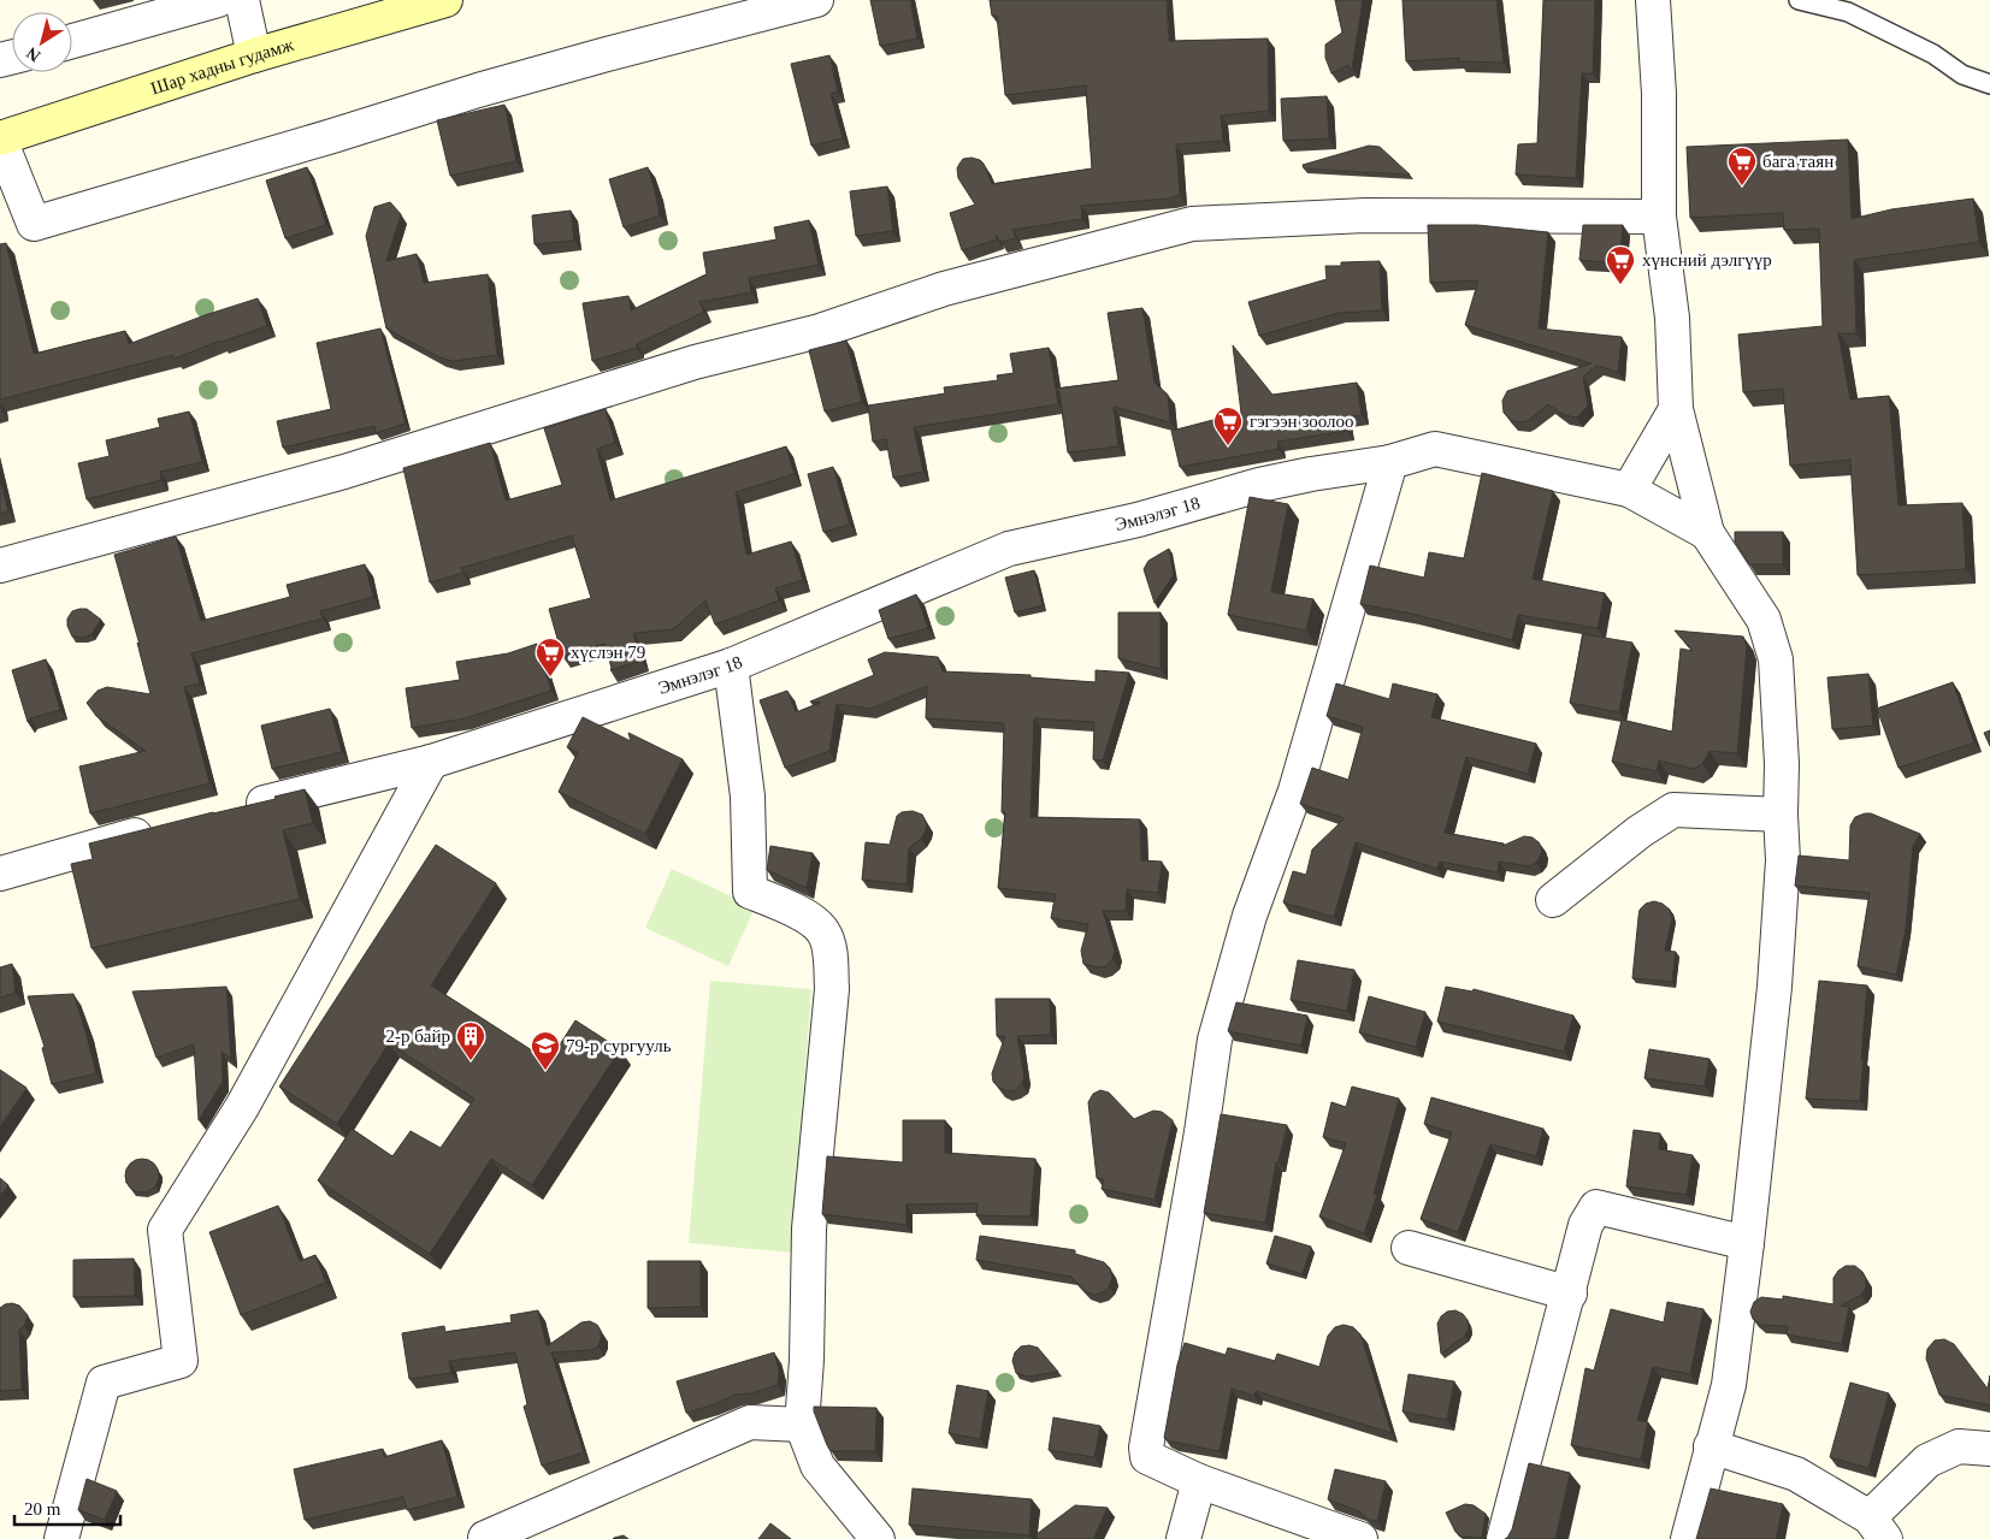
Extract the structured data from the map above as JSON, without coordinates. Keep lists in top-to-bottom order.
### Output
{
  "streets": {
    "main road": ["Шар хадны гудамж"],
    "street": ["Эмнэлэг 18"]
  },
  "places": {
    "supermarket": [
      "бага таян",
      "хүнсний дэлгүүр",
      "гэгээн зоолоо",
      "хүслэн 79"
    ],
    "building": ["2-р байр"],
    "school or university": ["79-р сургууль"]
  },
  "scale_bar": "20 m",
  "north": "bottom left"
}
